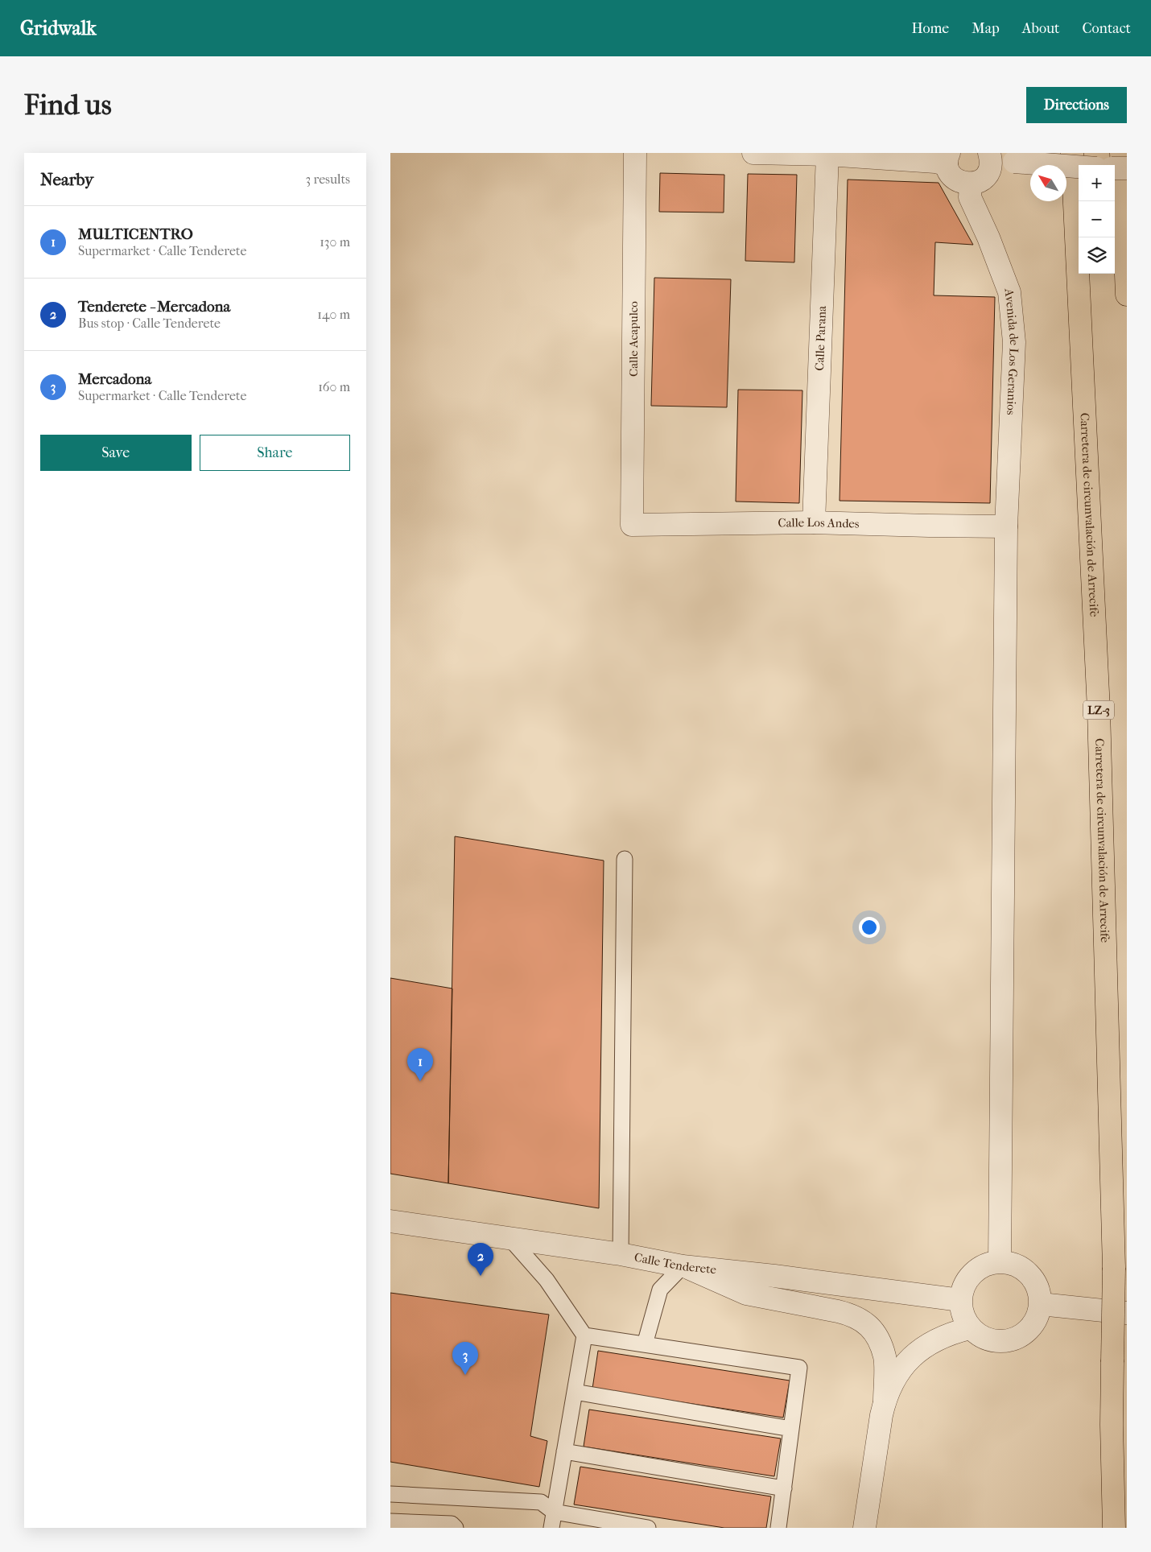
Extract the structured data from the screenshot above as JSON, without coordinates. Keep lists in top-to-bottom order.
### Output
{
  "streets": {
    "highway": ["Carretera de circunvalación de Arrecife", "LZ-3"],
    "street": [
      "Calle Parana",
      "Calle Acapulco",
      "Avenida de Los Geranios",
      "Calle Los Andes",
      "Calle Tenderete"
    ]
  },
  "crossings": [
    ["Calle Parana", "Calle Los Andes"],
    ["Calle Acapulco", "Calle Los Andes"],
    ["Avenida de Los Geranios", "Calle Los Andes"],
    ["Avenida de Los Geranios", "Calle Tenderete"],
    ["Carretera de circunvalación de Arrecife", "LZ-3"]
  ],
  "north": "top left",
  "page": {
    "header": "Gridwalk",
    "nav": [
      "Home",
      "Map",
      "About",
      "Contact"
    ],
    "buttons": [
      "Directions",
      ["Save", "Share"]
    ],
    "title": "Find us",
    "heading": ["Nearby", "3 results"],
    "map_buttons": ["+", "−"],
    "list": [
      {
        "mark": "1",
        "name": "MULTICENTRO",
        "note": "Supermarket · Calle Tenderete",
        "value": "130 m"
      },
      {
        "mark": "2",
        "name": "Tenderete - Mercadona",
        "note": "Bus stop · Calle Tenderete",
        "value": "140 m"
      },
      {
        "mark": "3",
        "name": "Mercadona",
        "note": "Supermarket · Calle Tenderete",
        "value": "160 m"
      }
    ],
    "pins": ["1", "2", "3"]
  }
}
